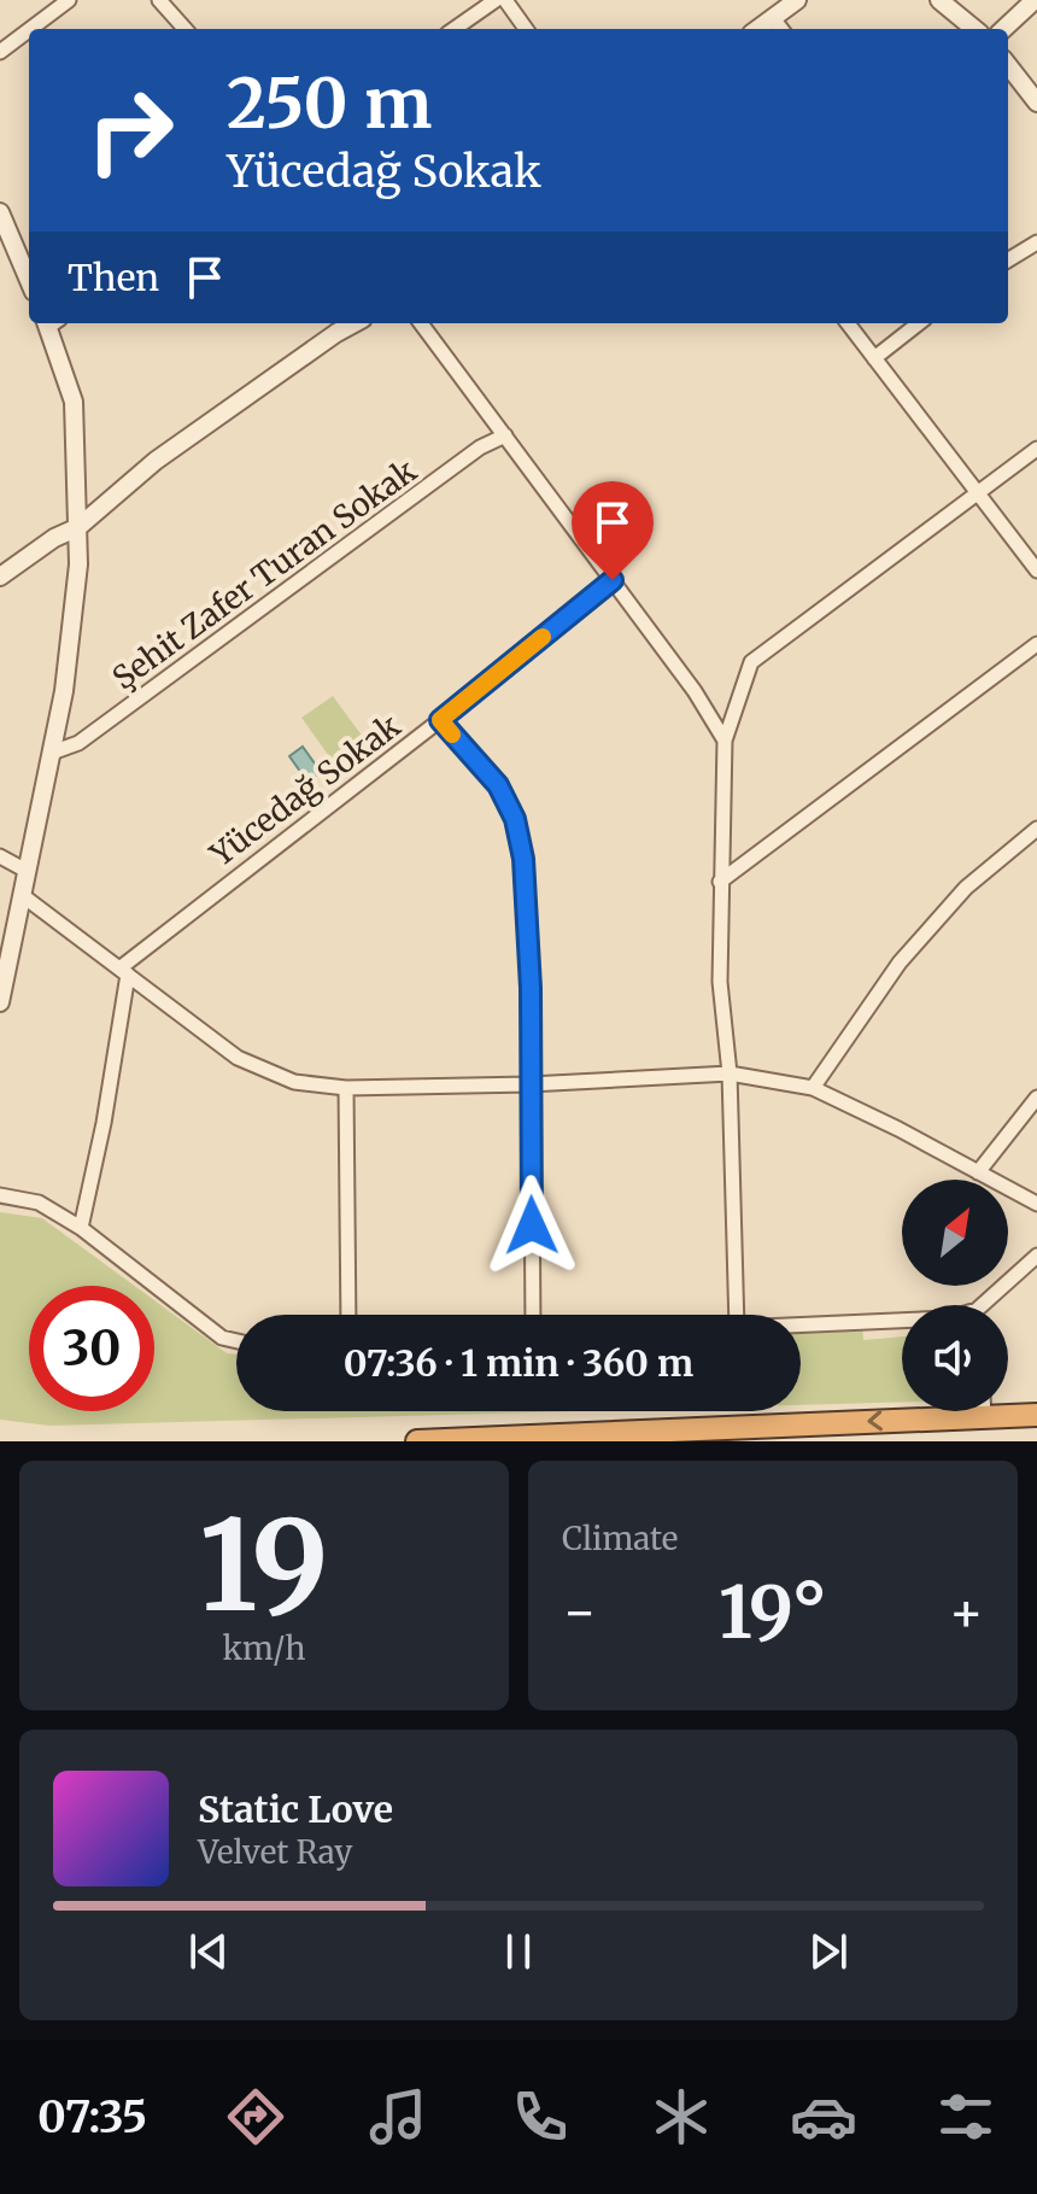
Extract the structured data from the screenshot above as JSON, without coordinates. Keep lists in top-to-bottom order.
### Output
{
  "streets": {
    "street": ["Şehit Zafer Turan Sokak", "Yücedağ Sokak"]
  },
  "north": "top right",
  "page": {
    "turn": ["250 m", "Yücedağ Sokak"],
    "then": "Then",
    "limit": "30",
    "trip": "07:36 · 1 min · 360 m",
    "tile": [
      ["19", "km/h"],
      "Climate"
    ],
    "heat": ["−", "19°", "+"],
    "song": ["Static Love", "Velvet Ray"],
    "tabs": "07:35"
  }
}
